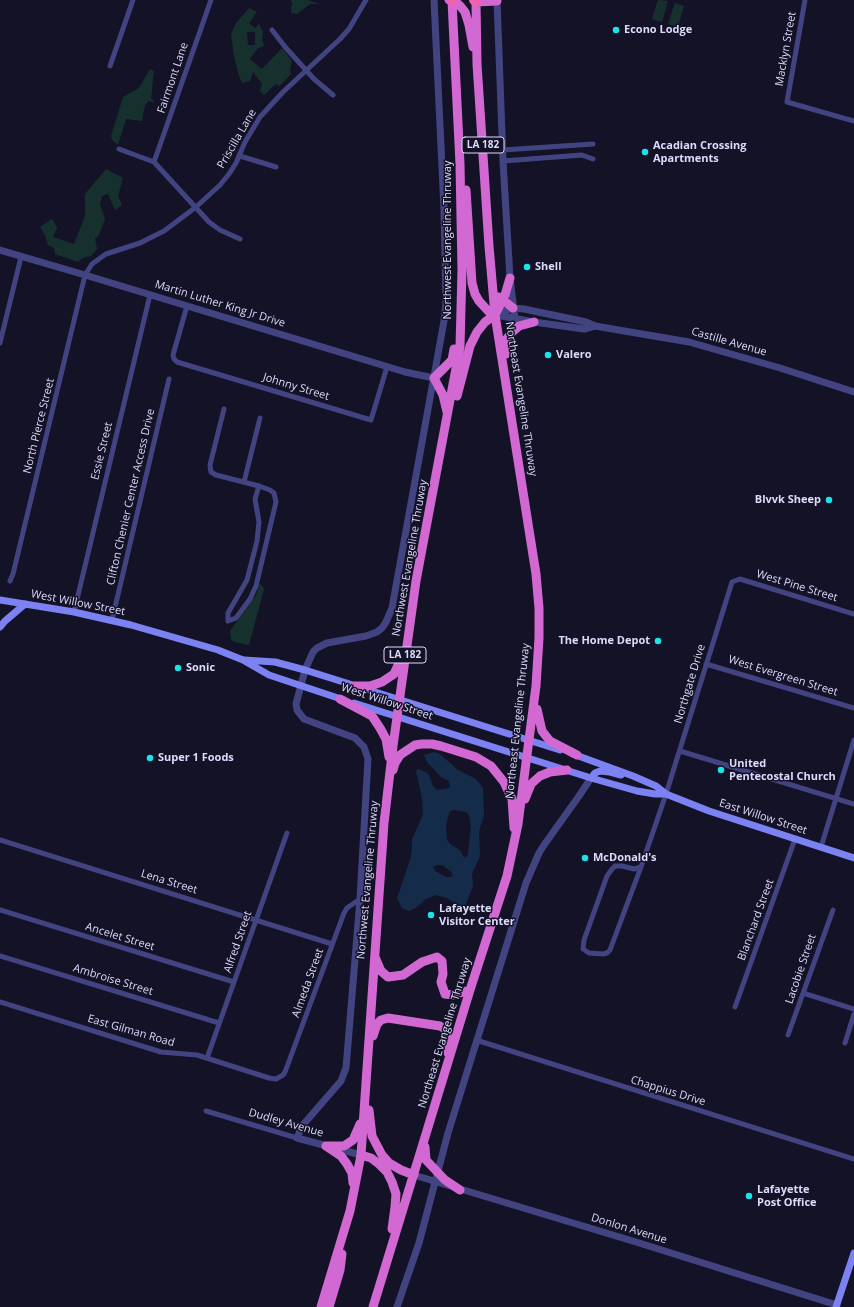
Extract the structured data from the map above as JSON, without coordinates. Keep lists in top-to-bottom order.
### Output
{
  "streets": {
    "highway": ["LA 182", "Northwest Evangeline Thruway", "Northeast Evangeline Thruway"],
    "main road": ["West Willow Street", "East Willow Street"],
    "street": [
      "Macklyn Street",
      "Fairmont Lane",
      "Priscilla Lane",
      "Martin Luther King Jr Drive",
      "Castille Avenue",
      "Johnny Street",
      "North Pierce Street",
      "Essie Street",
      "Clifton Chenier Center Access Drive",
      "West Pine Street",
      "West Evergreen Street",
      "Northgate Drive",
      "Lena Street",
      "Blanchard Street",
      "Ancelet Street",
      "Alfred Street",
      "Lacobie Street",
      "Ambroise Street",
      "Almeda Street",
      "East Gilman Road",
      "Chappius Drive",
      "Dudley Avenue",
      "Donlon Avenue"
    ]
  },
  "crossings": [
    ["Priscilla Lane", "Martin Luther King Jr Drive"],
    ["Priscilla Lane", "North Pierce Street"],
    ["Northwest Evangeline Thruway", "Martin Luther King Jr Drive"],
    ["Northwest Evangeline Thruway", "West Willow Street"],
    ["Northwest Evangeline Thruway", "Almeda Street"],
    ["Northwest Evangeline Thruway", "Dudley Avenue"],
    ["Martin Luther King Jr Drive", "Johnny Street"],
    ["Martin Luther King Jr Drive", "North Pierce Street"],
    ["Martin Luther King Jr Drive", "Essie Street"],
    ["Castille Avenue", "Northeast Evangeline Thruway"],
    ["Northeast Evangeline Thruway", "West Willow Street"],
    ["Northeast Evangeline Thruway", "East Willow Street"],
    ["Northeast Evangeline Thruway", "Donlon Avenue"],
    ["Essie Street", "West Willow Street"],
    ["Clifton Chenier Center Access Drive", "West Willow Street"],
    ["West Pine Street", "Northgate Drive"],
    ["West Willow Street", "East Willow Street"],
    ["West Evergreen Street", "Northgate Drive"],
    ["Northgate Drive", "East Willow Street"],
    ["East Willow Street", "Blanchard Street"],
    ["Lena Street", "Alfred Street"],
    ["Lena Street", "Almeda Street"],
    ["Ancelet Street", "Alfred Street"],
    ["Alfred Street", "Ambroise Street"],
    ["Alfred Street", "East Gilman Road"],
    ["Almeda Street", "East Gilman Road"]
  ],
  "places": [
    "Econo Lodge",
    "Acadian Crossing Apartments",
    "Shell",
    "Valero",
    "Blvvk Sheep",
    "The Home Depot",
    "Sonic",
    "Super 1 Foods",
    "United Pentecostal Church",
    "McDonald's",
    "Lafayette Visitor Center",
    "Lafayette Post Office"
  ]
}
